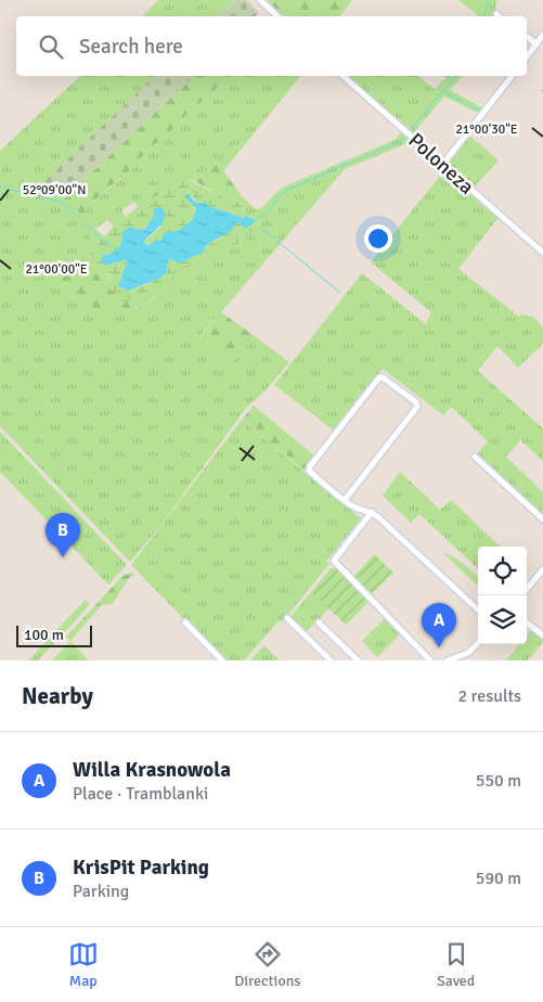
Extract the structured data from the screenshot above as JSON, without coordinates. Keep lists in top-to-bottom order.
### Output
{
  "streets": {
    "street": ["Poloneza"]
  },
  "scale_bar": "100 m",
  "page": {
    "search": "Search here",
    "pins": ["B", "A"],
    "scale": "100 m",
    "heading": ["Nearby", "2 results"],
    "list": [
      {
        "mark": "A",
        "name": "Willa Krasnowola",
        "note": "Place · Tramblanki",
        "value": "550 m"
      },
      {
        "mark": "B",
        "name": "KrisPit Parking",
        "note": "Parking",
        "value": "590 m"
      }
    ],
    "nav": ["Map", "Directions", "Saved"]
  },
  "coordinates": ["21°00'30\"E", "52°09'00\"N", "21°00'00\"E"]
}
